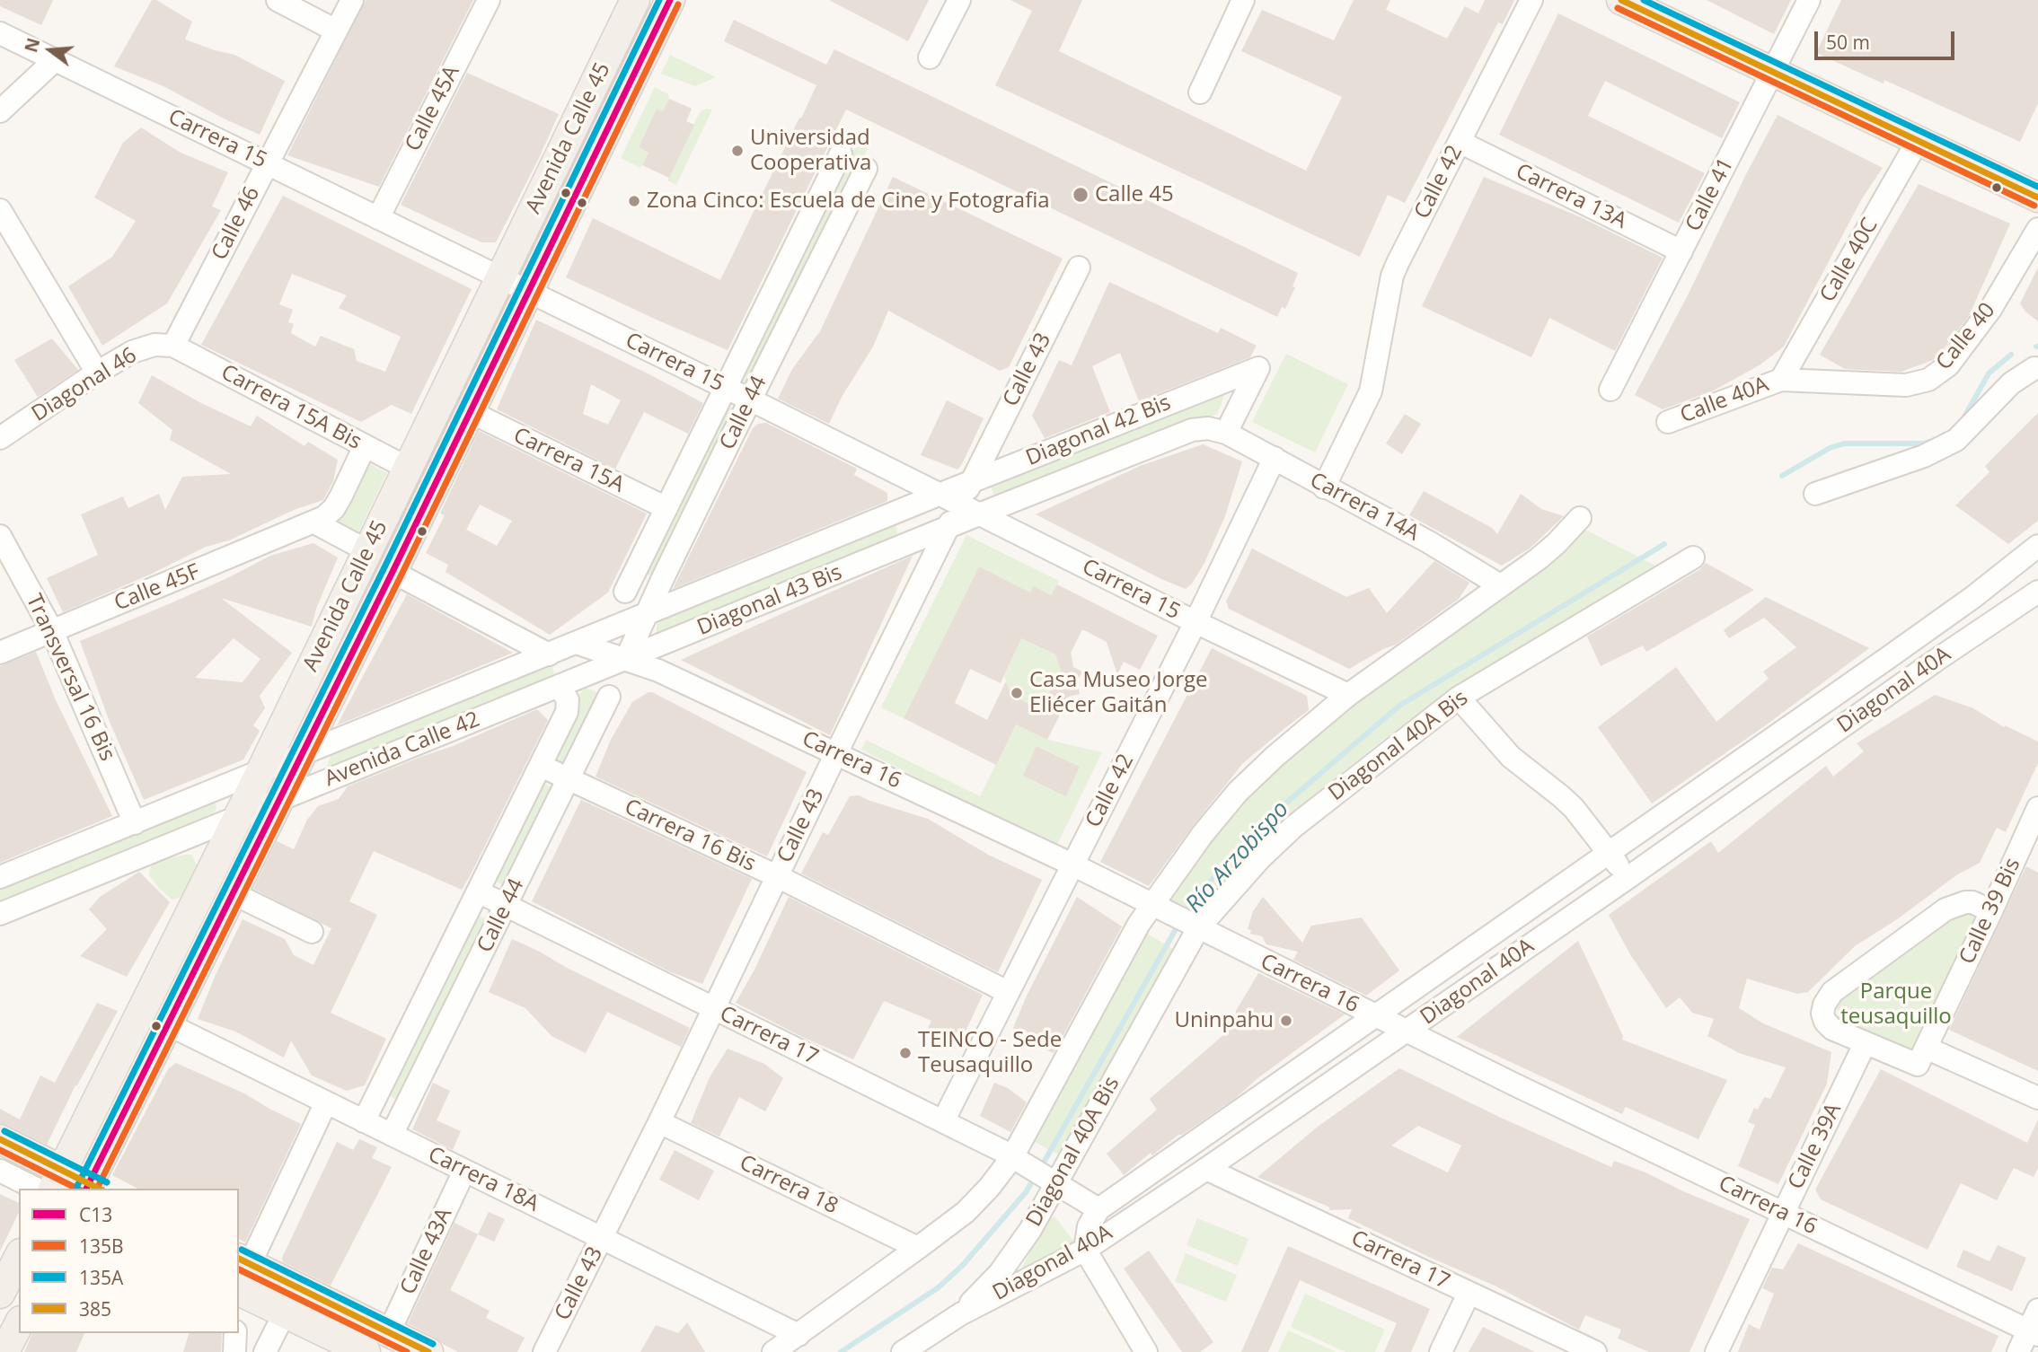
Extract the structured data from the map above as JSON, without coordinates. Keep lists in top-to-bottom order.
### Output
{
  "streets": {
    "main road": ["Avenida Calle 45"],
    "street": [
      "Calle 45A",
      "Carrera 15",
      "Calle 42",
      "Calle 41",
      "Carrera 13A",
      "Calle 46",
      "Calle 40C",
      "Calle 40",
      "Calle 43",
      "Diagonal 46",
      "Calle 40A",
      "Carrera 15A Bis",
      "Calle 44",
      "Diagonal 42 Bis",
      "Carrera 15A",
      "Carrera 14A",
      "Calle 45F",
      "Diagonal 43 Bis",
      "Transversal 16 Bis",
      "Diagonal 40A",
      "Diagonal 40A Bis",
      "Avenida Calle 42",
      "Carrera 16",
      "Carrera 16 Bis",
      "Calle 39 Bis",
      "Carrera 17",
      "Calle 39A",
      "Carrera 18A",
      "Carrera 18",
      "Calle 43A"
    ]
  },
  "crossings": [
    ["Calle 45A", "Carrera 15"],
    ["Avenida Calle 45", "Carrera 15"],
    ["Avenida Calle 45", "Carrera 15A Bis"],
    ["Avenida Calle 45", "Carrera 15A"],
    ["Avenida Calle 45", "Avenida Calle 42"],
    ["Avenida Calle 45", "Carrera 18A"],
    ["Carrera 15", "Calle 42"],
    ["Carrera 15", "Calle 46"],
    ["Carrera 15", "Calle 43"],
    ["Carrera 15", "Calle 44"],
    ["Carrera 15", "Diagonal 42 Bis"],
    ["Carrera 15", "Diagonal 43 Bis"],
    ["Calle 42", "Carrera 13A"],
    ["Calle 42", "Carrera 14A"],
    ["Calle 42", "Carrera 16"],
    ["Calle 42", "Carrera 16 Bis"],
    ["Calle 42", "Carrera 17"],
    ["Calle 41", "Carrera 13A"],
    ["Calle 46", "Diagonal 46"],
    ["Calle 46", "Carrera 15A Bis"],
    ["Calle 40C", "Calle 40"],
    ["Calle 40C", "Calle 40A"],
    ["Calle 40", "Calle 40A"],
    ["Calle 43", "Diagonal 42 Bis"],
    ["Calle 43", "Diagonal 43 Bis"],
    ["Calle 43", "Carrera 16"],
    ["Calle 43", "Carrera 16 Bis"],
    ["Calle 43", "Carrera 17"],
    ["Calle 43", "Carrera 18A"],
    ["Calle 43", "Carrera 18"],
    ["Diagonal 46", "Carrera 15A Bis"],
    ["Carrera 15A Bis", "Calle 45F"],
    ["Calle 44", "Carrera 15A"],
    ["Calle 44", "Diagonal 43 Bis"],
    ["Calle 44", "Avenida Calle 42"],
    ["Calle 44", "Carrera 16"],
    ["Calle 44", "Carrera 16 Bis"],
    ["Calle 44", "Carrera 17"],
    ["Calle 44", "Carrera 18A"],
    ["Diagonal 42 Bis", "Carrera 14A"],
    ["Diagonal 42 Bis", "Diagonal 43 Bis"],
    ["Calle 45F", "Transversal 16 Bis"],
    ["Diagonal 43 Bis", "Avenida Calle 42"],
    ["Diagonal 43 Bis", "Carrera 16"],
    ["Transversal 16 Bis", "Avenida Calle 42"],
    ["Diagonal 40A", "Diagonal 40A Bis"],
    ["Diagonal 40A", "Carrera 16"],
    ["Diagonal 40A", "Carrera 17"],
    ["Diagonal 40A Bis", "Carrera 16"],
    ["Diagonal 40A Bis", "Carrera 17"],
    ["Carrera 16", "Calle 39A"],
    ["Carrera 18A", "Calle 43A"]
  ],
  "water": ["Río Arzobispo"],
  "parks": ["Parque teusaquillo"],
  "places": [
    "Universidad Cooperativa",
    "Calle 45",
    "Zona Cinco: Escuela de Cine y Fotografia",
    "Casa Museo Jorge Eliécer Gaitán",
    "Uninpahu",
    "TEINCO - Sede Teusaquillo"
  ],
  "lines": [
    "transit line C13",
    "transit line 135A",
    "transit line 385",
    "transit line 135B"
  ],
  "legend": [
    "C13",
    "135B",
    "135A",
    "385"
  ],
  "scale_bar": "50 m",
  "north": "left"
}
